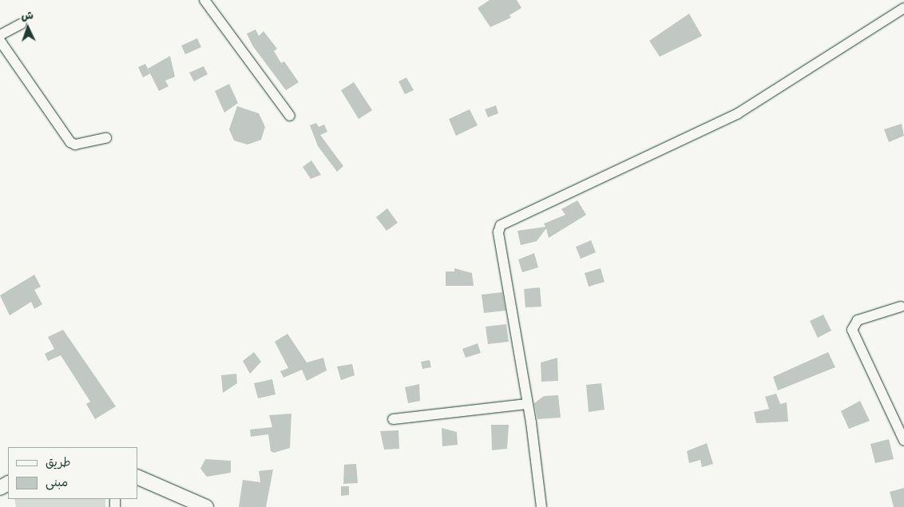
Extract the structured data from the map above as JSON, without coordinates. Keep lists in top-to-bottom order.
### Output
{
  "legend": ["طريق", "مبنى"],
  "north": "top"
}
